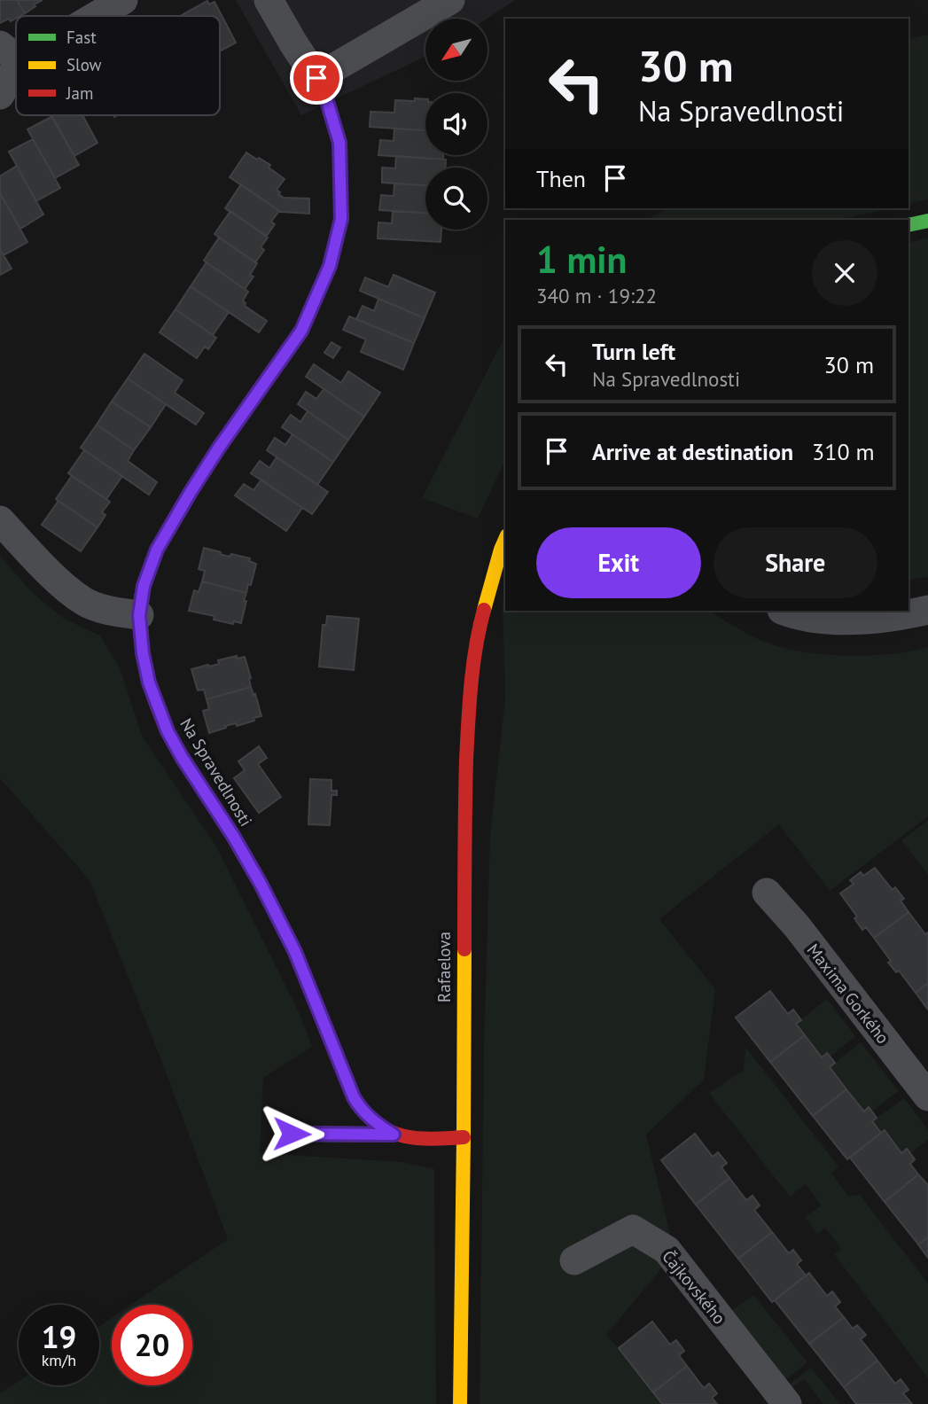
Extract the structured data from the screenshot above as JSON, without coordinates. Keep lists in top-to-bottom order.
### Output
{
  "streets": {
    "street": [
      "Na Spravedlnosti",
      "Rafaelova",
      "Maxima Gorkého",
      "Čajkovského"
    ]
  },
  "crossings": [
    ["Na Spravedlnosti", "Rafaelova"]
  ],
  "legend": ["Fast", "Slow", "Jam"],
  "north": "bottom left",
  "page": {
    "turn": ["30 m", "Na Spravedlnosti"],
    "then": "Then",
    "heading": ["1 min", "340 m · 19:22"],
    "list": [
      {
        "name": "Turn left",
        "note": "Na Spravedlnosti",
        "value": "30 m"
      },
      {
        "name": "Arrive at destination",
        "value": "310 m"
      }
    ],
    "buttons": ["Exit", "Share"],
    "speed": "19 km/h",
    "limit": "20"
  }
}
